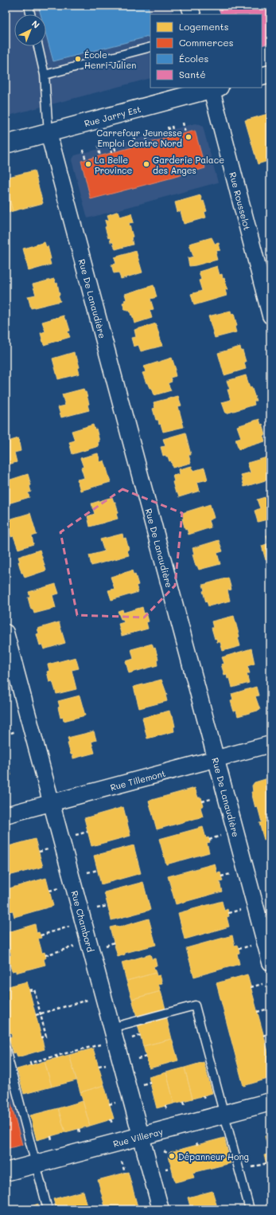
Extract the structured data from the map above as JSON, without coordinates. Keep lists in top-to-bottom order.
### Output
{
  "streets": {
    "street": [
      "Rue Jarry Est",
      "Rue Rousselot",
      "Rue De Lanaudière",
      "Rue Tillemont",
      "Rue Chambord",
      "Rue Villeray"
    ]
  },
  "crossings": [
    ["Rue Jarry Est", "Rue Rousselot"],
    ["Rue Jarry Est", "Rue De Lanaudière"],
    ["Rue De Lanaudière", "Rue Tillemont"],
    ["Rue Tillemont", "Rue Chambord"],
    ["Rue Chambord", "Rue Villeray"]
  ],
  "places": [
    "École Henri-Julien",
    "Carrefour Jeunesse Emploi Centre Nord",
    "La Belle Province",
    "Garderie Palace des Anges",
    "Dépanneur Hong"
  ],
  "legend": [
    "Logements",
    "Commerces",
    "Écoles",
    "Santé"
  ],
  "north": "top right"
}
